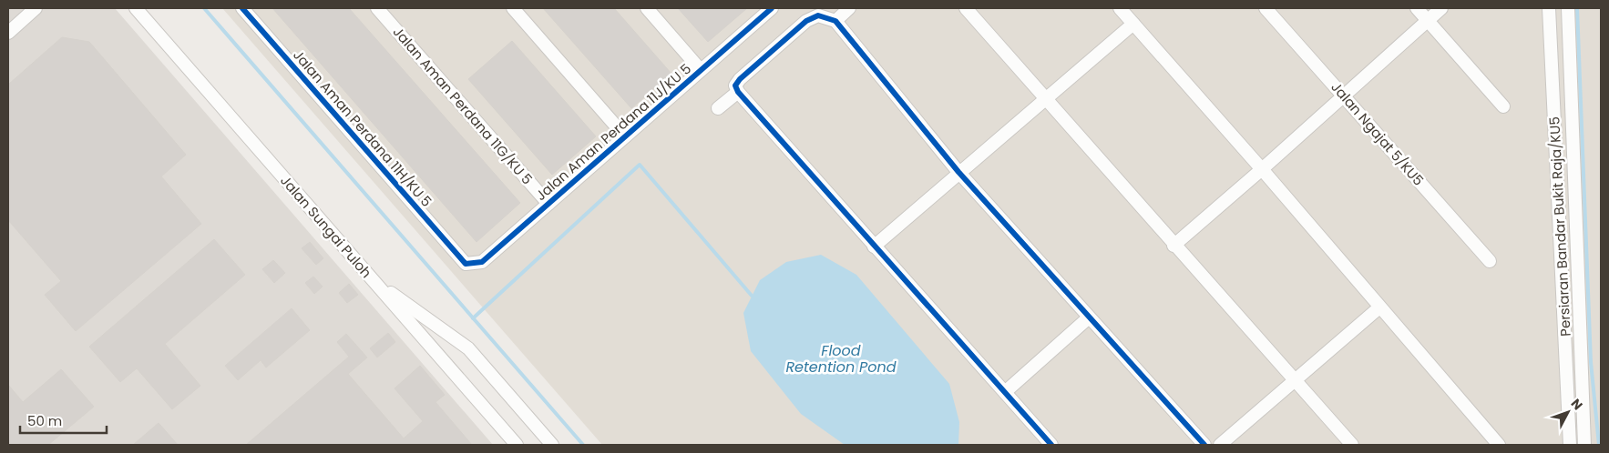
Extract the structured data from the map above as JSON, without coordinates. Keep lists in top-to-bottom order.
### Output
{
  "streets": {
    "street": [
      "Jalan Aman Perdana 11G/KU 5",
      "Jalan Aman Perdana 11H/KU 5",
      "Jalan Aman Perdana 11J/KU 5",
      "Jalan Ngajat 5/KU5",
      "Jalan Sungai Puloh",
      "Persiaran Bandar Bukit Raja/KU5"
    ]
  },
  "crossings": [
    ["Jalan Aman Perdana 11G/KU 5", "Jalan Aman Perdana 11J/KU 5"],
    ["Jalan Aman Perdana 11H/KU 5", "Jalan Aman Perdana 11J/KU 5"]
  ],
  "water": ["Flood Retention Pond"],
  "scale_bar": "50 m",
  "north": "top right"
}
